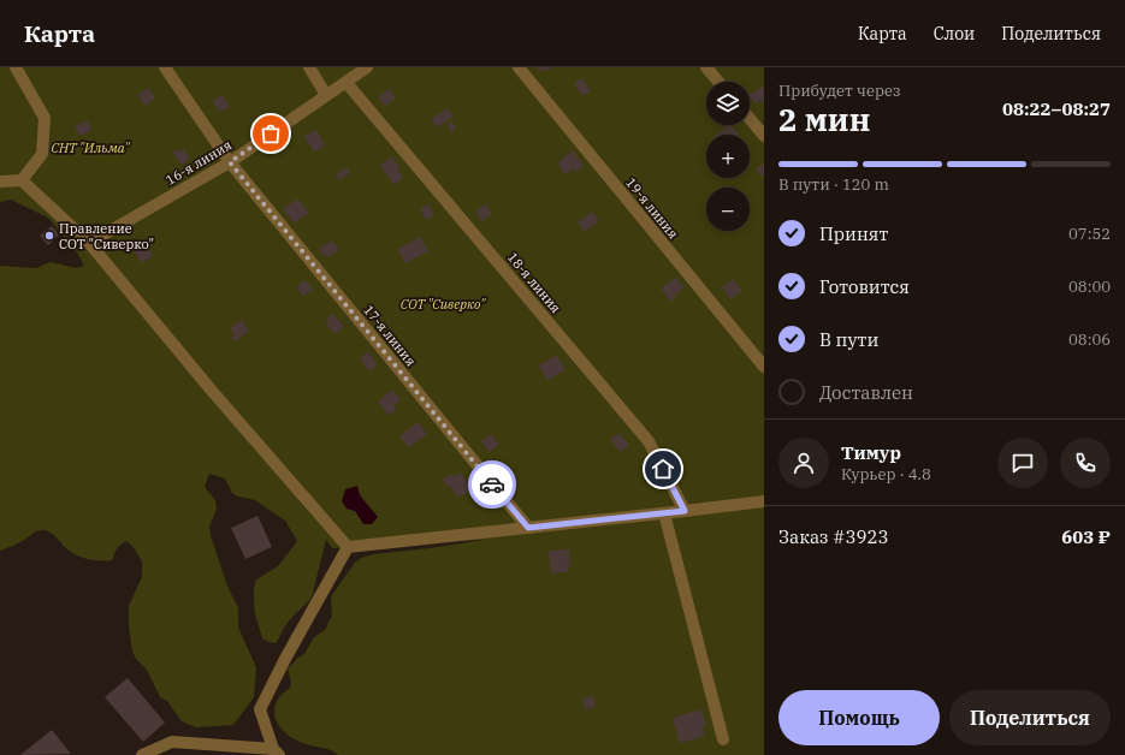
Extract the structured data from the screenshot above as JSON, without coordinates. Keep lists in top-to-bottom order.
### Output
{
  "streets": {
    "street": [
      "16-я линия",
      "19-я линия",
      "18-я линия",
      "17-я линия"
    ]
  },
  "crossings": [
    ["16-я линия", "18-я линия"],
    ["16-я линия", "17-я линия"]
  ],
  "parks": ["СНТ \"Ильма\"", "СОТ \"Сиверко\""],
  "places": ["Правление СОТ \"Сиверко\""],
  "page": {
    "header": "Карта",
    "nav": ["Карта", "Слои", "Поделиться"],
    "heading": ["2 мин", "Прибудет через", "08:22–08:27"],
    "panel": [
      "Тимур",
      "Курьер · 4.8",
      "Заказ #3923",
      "603 ₽"
    ],
    "map_buttons": ["+", "−"],
    "bar": "В пути · 120 m",
    "list": [
      ["Принят", "07:52"],
      ["Готовится", "08:00"],
      ["В пути", "08:06"],
      "Доставлен"
    ],
    "buttons": ["Помощь", "Поделиться"]
  }
}
